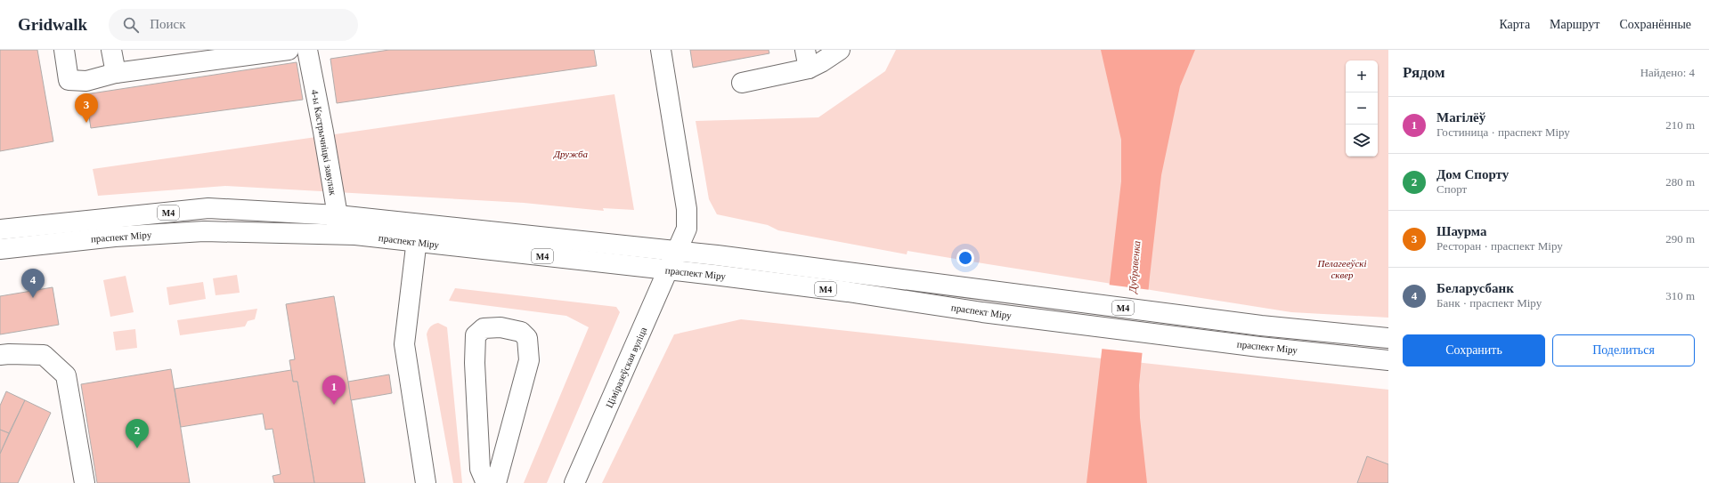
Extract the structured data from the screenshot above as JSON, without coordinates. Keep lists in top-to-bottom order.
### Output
{
  "streets": {
    "main road": [
      "4-ы Кастрычніцкі завулак",
      "М4",
      "праспект Міру",
      "Ціміразеўская вуліца"
    ]
  },
  "crossings": [
    ["4-ы Кастрычніцкі завулак", "праспект Міру"],
    ["праспект Міру", "Ціміразеўская вуліца"]
  ],
  "water": ["Дубравенка"],
  "parks": ["Дружба", "Пелагееўскі сквер"],
  "page": {
    "header": "Gridwalk",
    "search": "Поиск",
    "nav": ["Карта", "Маршрут", "Сохранённые"],
    "heading": ["Рядом", "Найдено: 4"],
    "map_buttons": ["+", "−"],
    "pins": [
      "3",
      "4",
      "1",
      "2"
    ],
    "list": [
      {
        "mark": "1",
        "name": "Магілёў",
        "note": "Гостиница · праспект Міру",
        "value": "210 m"
      },
      {
        "mark": "2",
        "name": "Дом Спорту",
        "note": "Спорт",
        "value": "280 m"
      },
      {
        "mark": "3",
        "name": "Шаурма",
        "note": "Ресторан · праспект Міру",
        "value": "290 m"
      },
      {
        "mark": "4",
        "name": "Беларусбанк",
        "note": "Банк · праспект Міру",
        "value": "310 m"
      }
    ],
    "buttons": ["Сохранить", "Поделиться"]
  }
}
